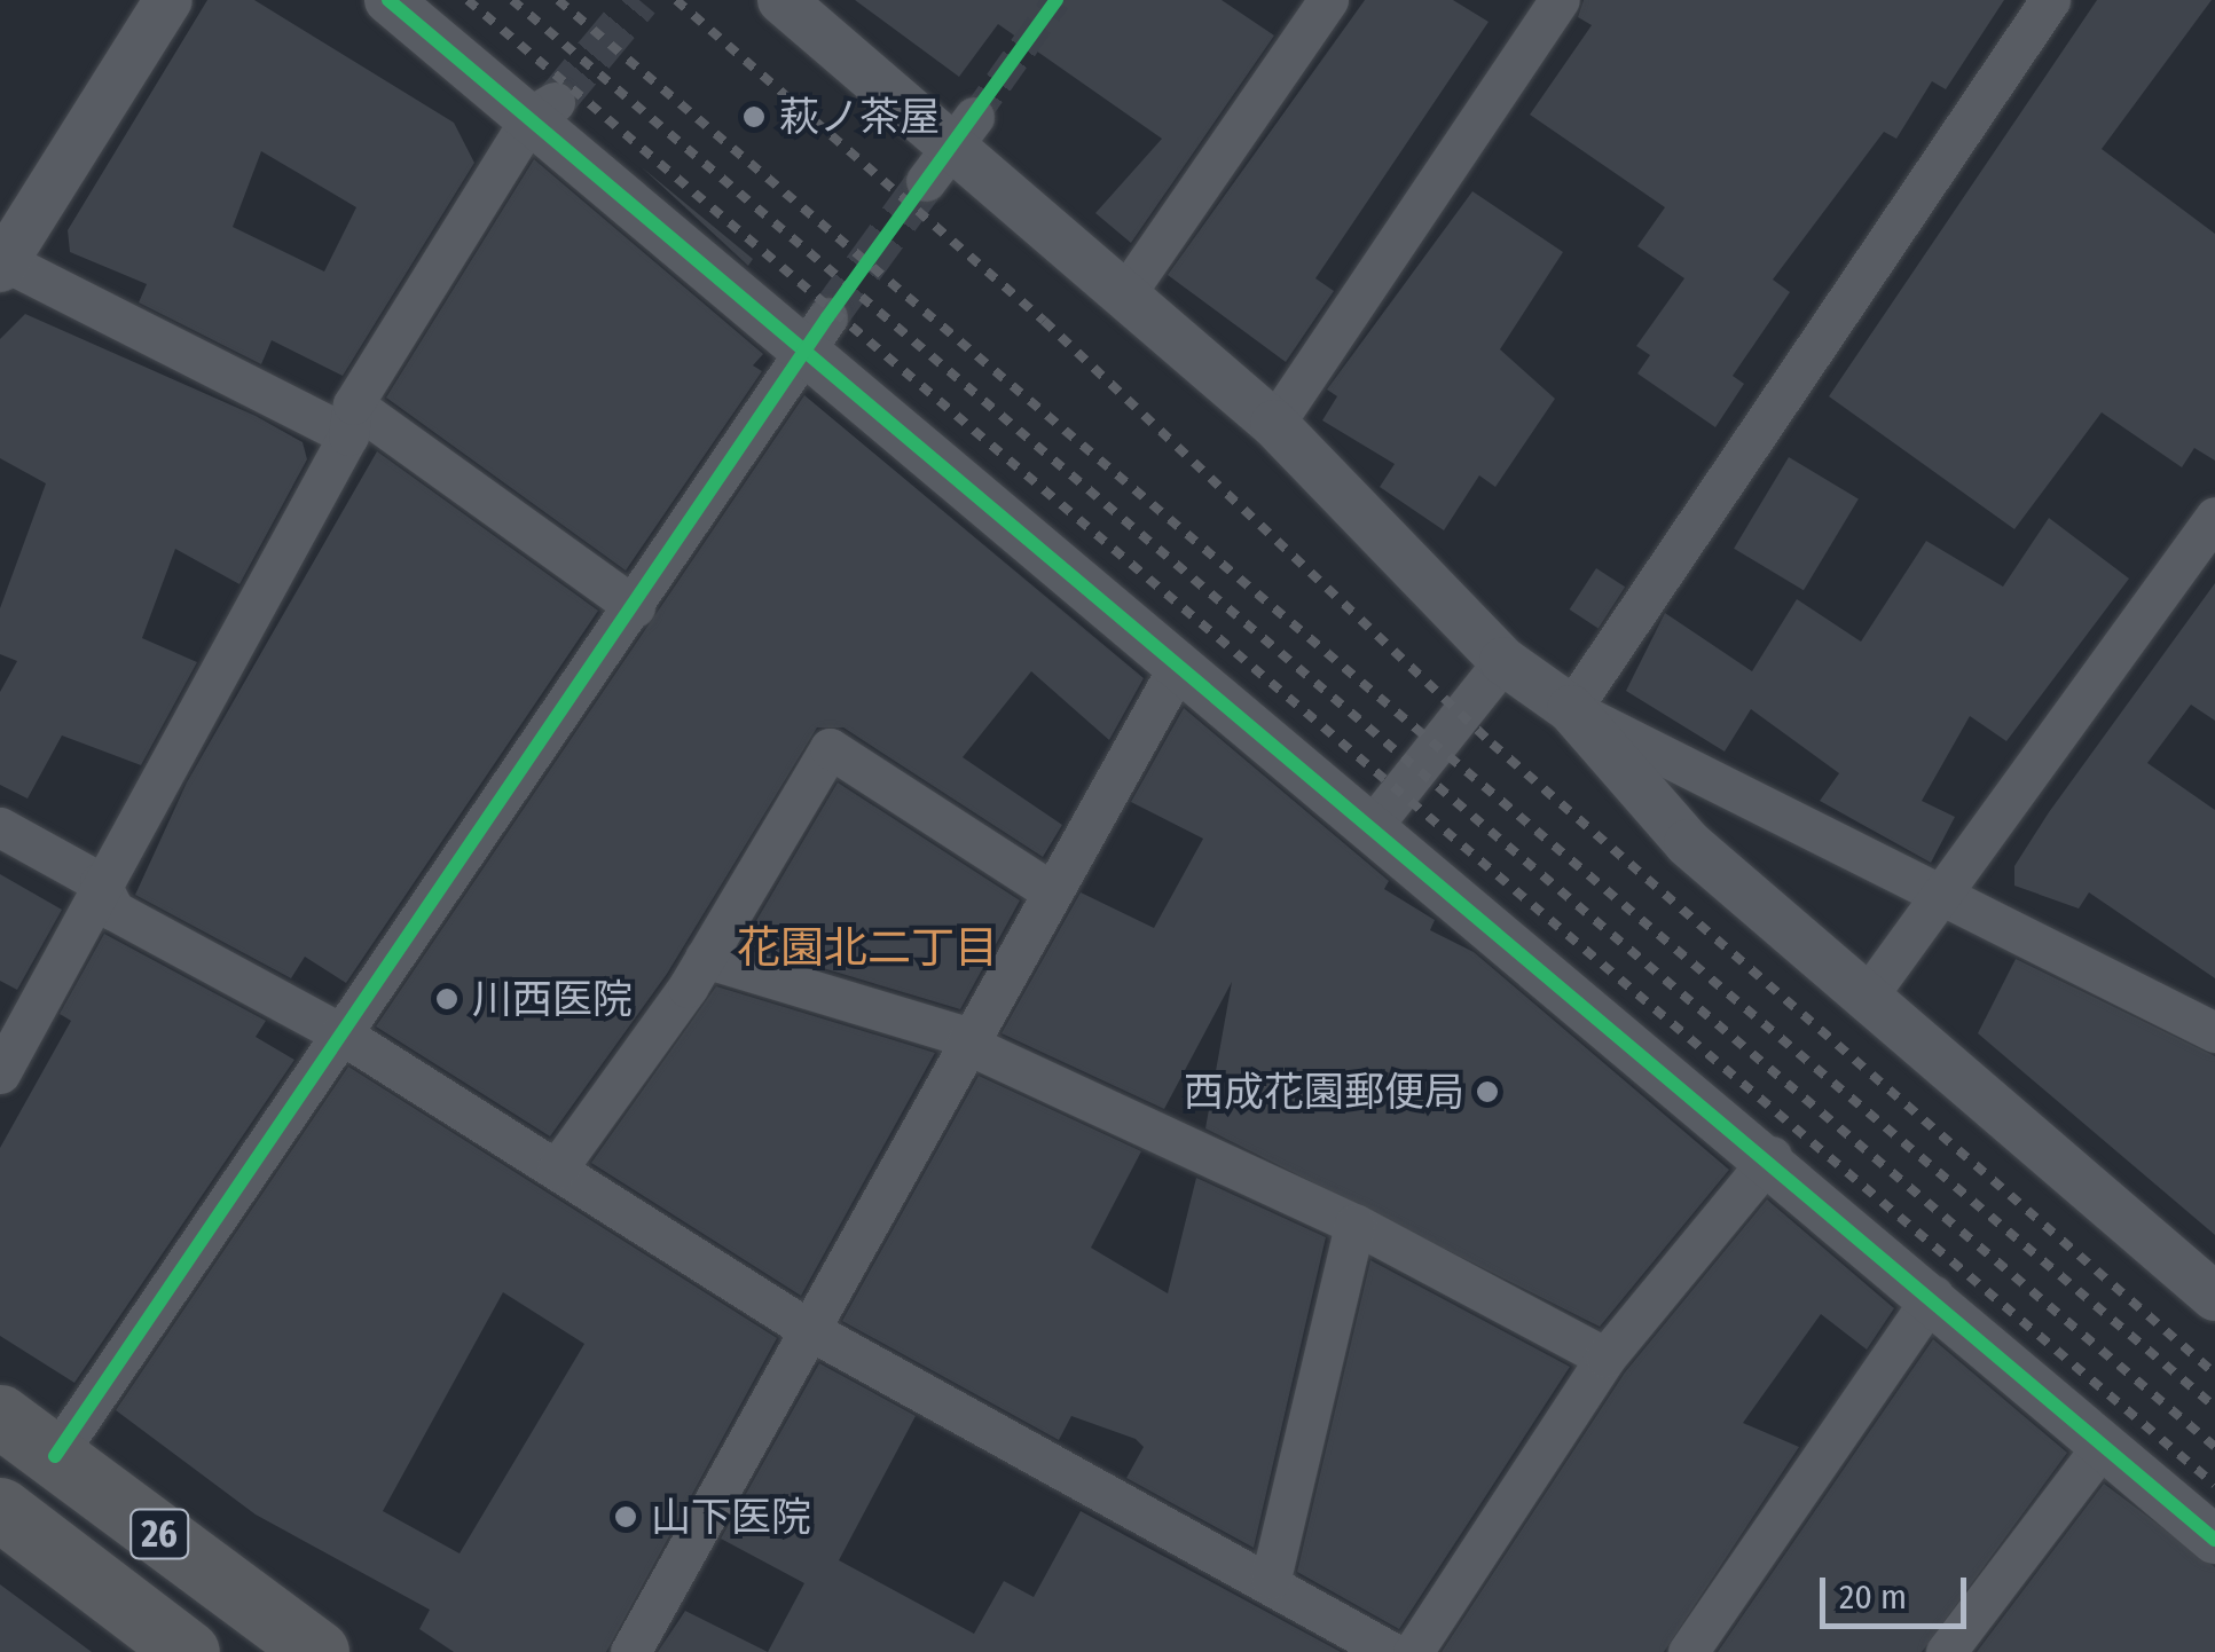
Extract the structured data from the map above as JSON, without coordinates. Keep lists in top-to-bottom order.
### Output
{
  "streets": {
    "highway": ["26"]
  },
  "districts": ["花園北二丁目"],
  "places": [
    "萩ノ茶屋",
    "川西医院",
    "西成花園郵便局",
    "山下医院"
  ],
  "scale_bar": "20 m"
}
